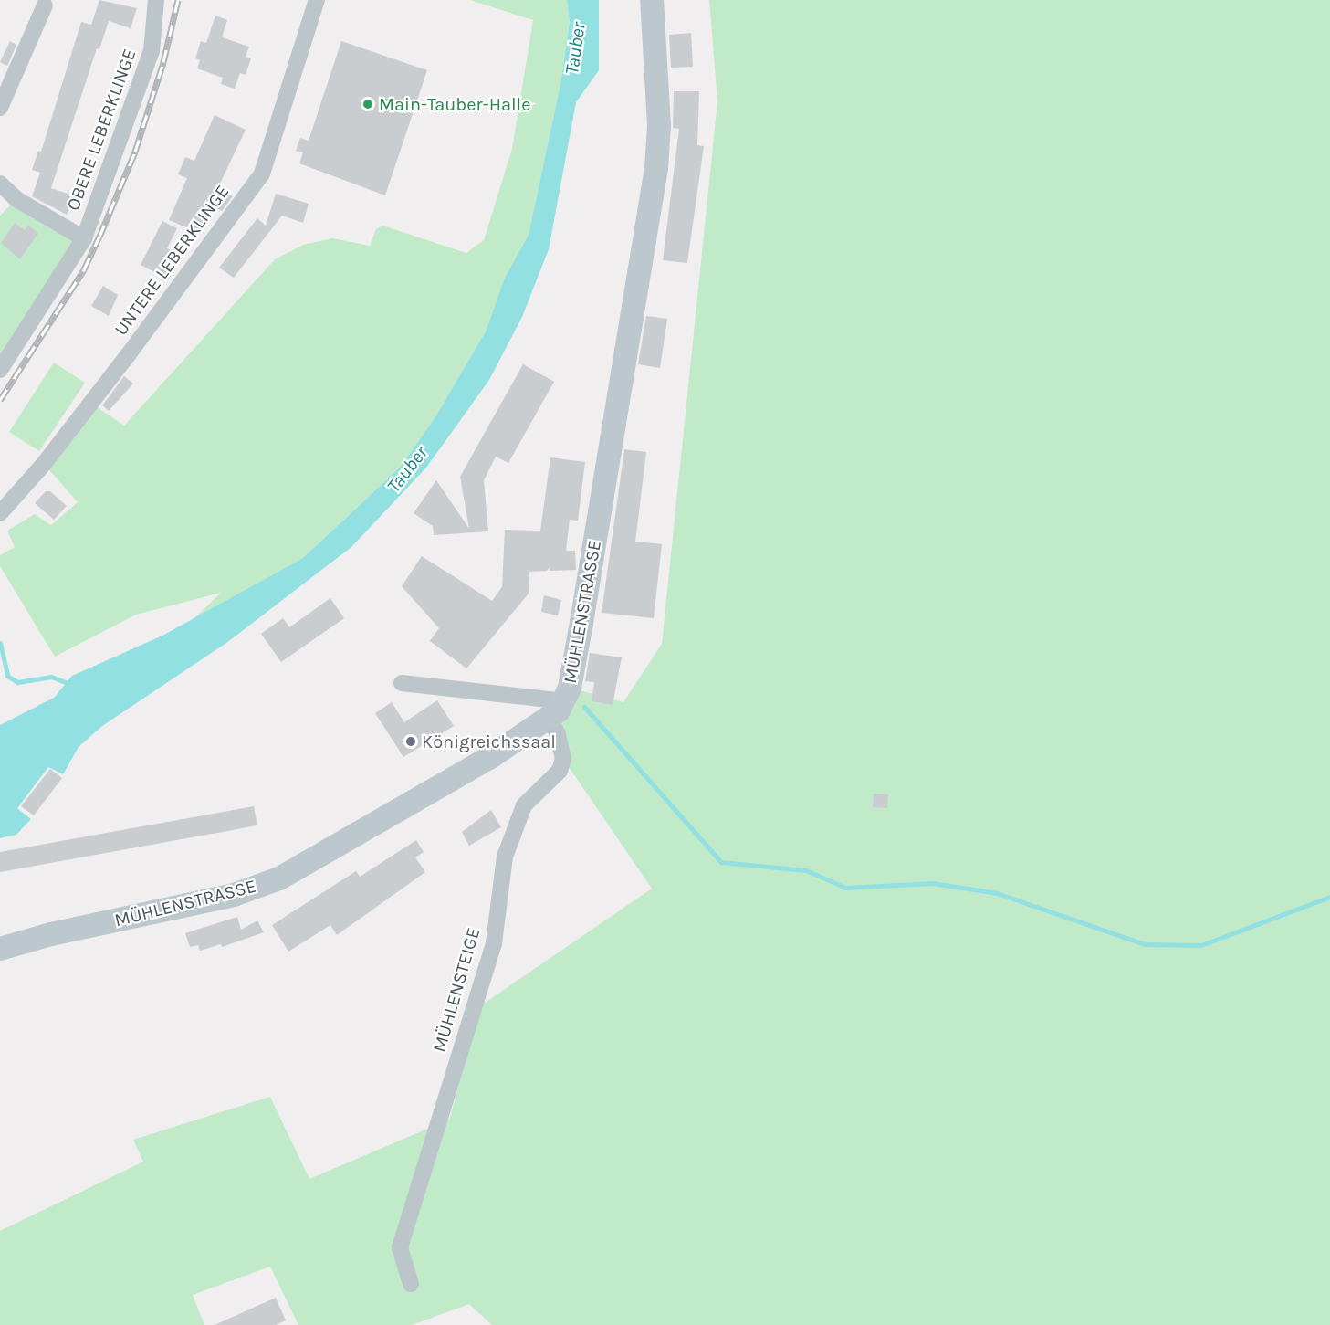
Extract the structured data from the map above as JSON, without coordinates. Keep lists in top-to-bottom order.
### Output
{
  "streets": {
    "main road": ["MÜHLENSTRASSE"],
    "street": ["OBERE LEBERKLINGE", "UNTERE LEBERKLINGE", "MÜHLENSTEIGE"]
  },
  "crossings": [
    ["MÜHLENSTRASSE", "MÜHLENSTEIGE"]
  ],
  "water": ["Tauber"],
  "places": ["Main-Tauber-Halle", "Königreichssaal"]
}
